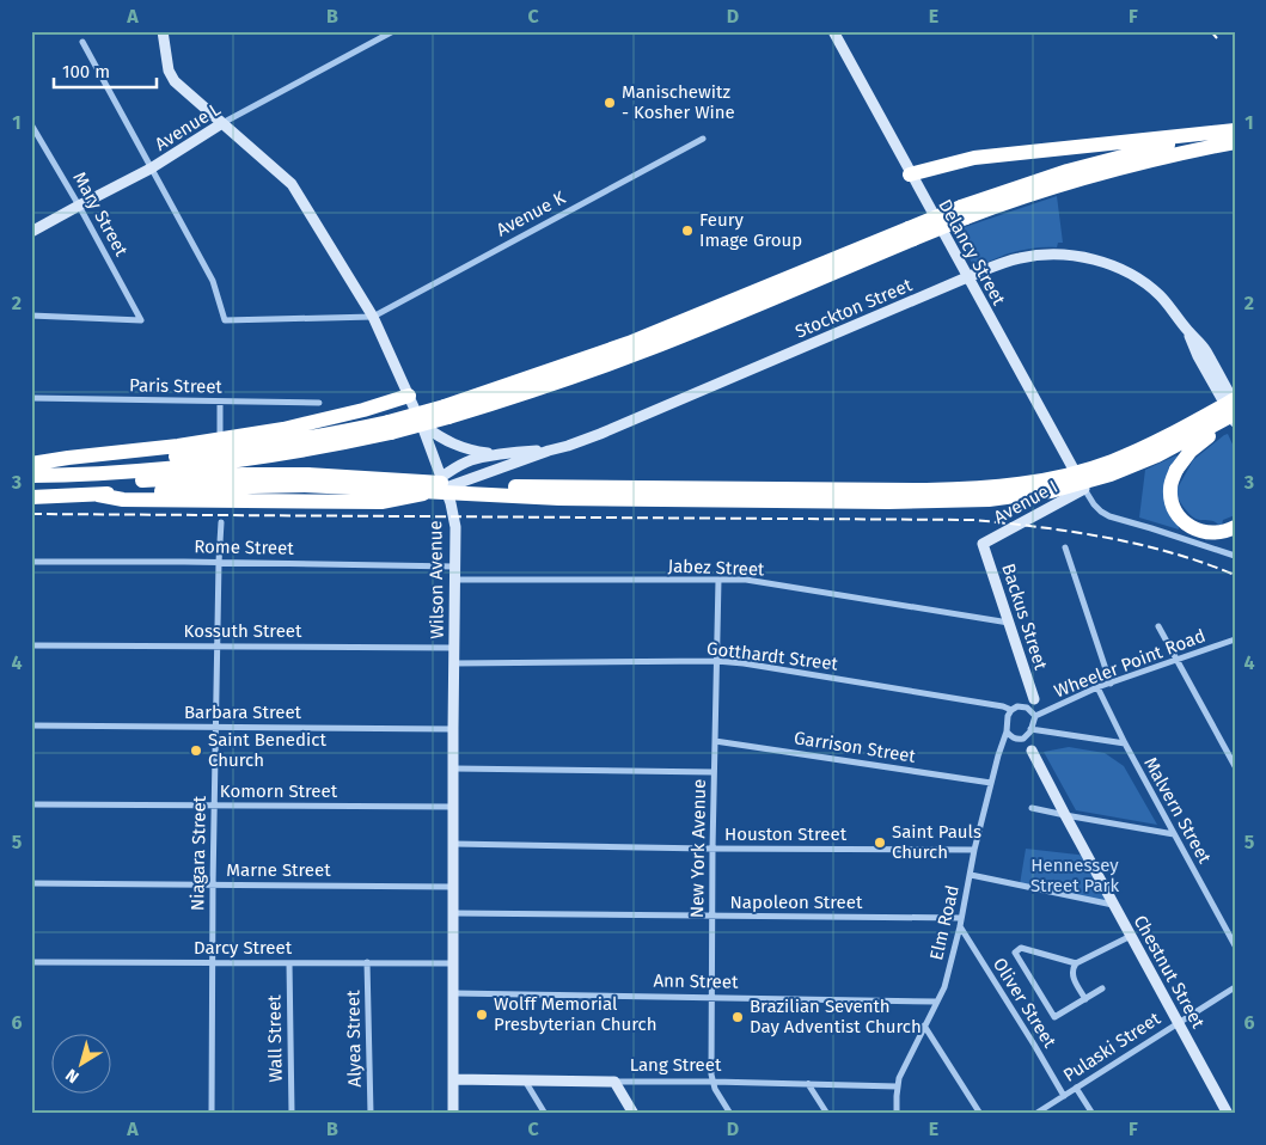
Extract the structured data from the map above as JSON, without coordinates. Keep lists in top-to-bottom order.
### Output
{
  "streets": {
    "main road": [
      "Avenue L",
      "Delancy Street",
      "Stockton Street",
      "Avenue I",
      "Wilson Avenue",
      "Backus Street",
      "Chestnut Street",
      "Lang Street"
    ],
    "street": [
      "Mary Street",
      "Avenue K",
      "Paris Street",
      "Rome Street",
      "Jabez Street",
      "Kossuth Street",
      "Gotthardt Street",
      "Wheeler Point Road",
      "Barbara Street",
      "Garrison Street",
      "Komorn Street",
      "Malvern Street",
      "Houston Street",
      "New York Avenue",
      "Niagara Street",
      "Marne Street",
      "Napoleon Street",
      "Elm Road",
      "Darcy Street",
      "Ann Street",
      "Oliver Street",
      "Wall Street",
      "Alyea Street",
      "Pulaski Street"
    ]
  },
  "crossings": [
    ["Avenue L", "Mary Street"],
    ["Avenue L", "Wilson Avenue"],
    ["Avenue K", "Wilson Avenue"],
    ["Delancy Street", "Stockton Street"],
    ["Delancy Street", "Avenue I"],
    ["Stockton Street", "Wilson Avenue"],
    ["Avenue I", "Backus Street"],
    ["Rome Street", "Wilson Avenue"],
    ["Rome Street", "Niagara Street"],
    ["Jabez Street", "Wilson Avenue"],
    ["Jabez Street", "Backus Street"],
    ["Jabez Street", "New York Avenue"],
    ["Wilson Avenue", "Kossuth Street"],
    ["Wilson Avenue", "Gotthardt Street"],
    ["Wilson Avenue", "Barbara Street"],
    ["Wilson Avenue", "Komorn Street"],
    ["Wilson Avenue", "Houston Street"],
    ["Wilson Avenue", "Marne Street"],
    ["Wilson Avenue", "Napoleon Street"],
    ["Wilson Avenue", "Darcy Street"],
    ["Wilson Avenue", "Ann Street"],
    ["Wilson Avenue", "Lang Street"],
    ["Kossuth Street", "Niagara Street"],
    ["Gotthardt Street", "New York Avenue"],
    ["Gotthardt Street", "Elm Road"],
    ["Wheeler Point Road", "Malvern Street"],
    ["Barbara Street", "Niagara Street"],
    ["Garrison Street", "New York Avenue"],
    ["Garrison Street", "Elm Road"],
    ["Komorn Street", "Niagara Street"],
    ["Houston Street", "New York Avenue"],
    ["Houston Street", "Elm Road"],
    ["New York Avenue", "Napoleon Street"],
    ["New York Avenue", "Ann Street"],
    ["New York Avenue", "Lang Street"],
    ["Niagara Street", "Marne Street"],
    ["Niagara Street", "Darcy Street"],
    ["Napoleon Street", "Elm Road"],
    ["Elm Road", "Ann Street"],
    ["Elm Road", "Oliver Street"],
    ["Elm Road", "Lang Street"],
    ["Darcy Street", "Wall Street"],
    ["Darcy Street", "Alyea Street"],
    ["Chestnut Street", "Pulaski Street"],
    ["Oliver Street", "Pulaski Street"]
  ],
  "parks": ["Hennessey Street Park"],
  "places": [
    "Manischewitz - Kosher Wine",
    "Feury Image Group",
    "Saint Benedict Church",
    "Saint Pauls Church",
    "Wolff Memorial Presbyterian Church",
    "Brazilian Seventh Day Adventist Church"
  ],
  "scale_bar": "100 m",
  "north": "bottom left",
  "grid": {
    "columns": [
      "A",
      "B",
      "C",
      "D",
      "E",
      "F"
    ],
    "rows": [
      "1",
      "2",
      "3",
      "4",
      "5",
      "6"
    ]
  }
}
